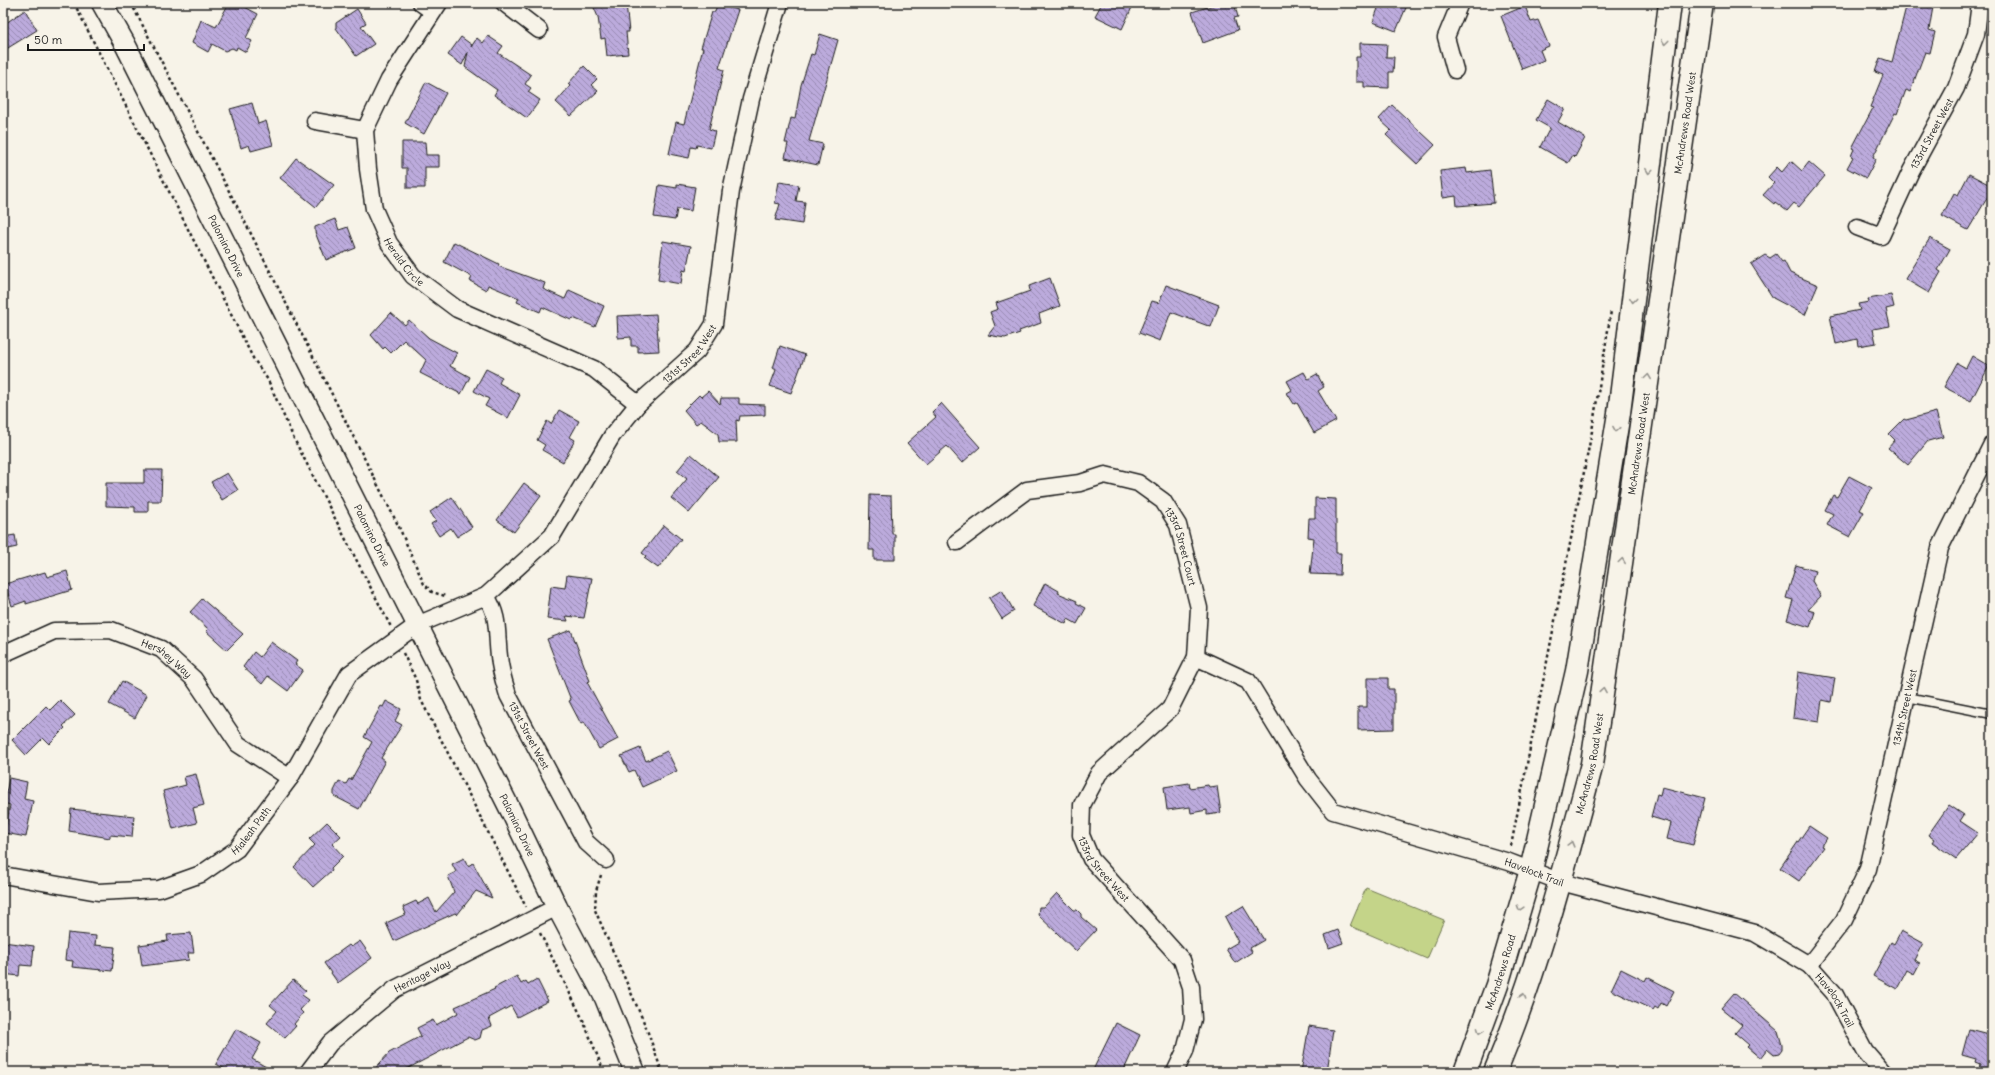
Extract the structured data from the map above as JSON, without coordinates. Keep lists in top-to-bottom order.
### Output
{
  "streets": {
    "main road": ["McAndrews Road West", "McAndrews Road"],
    "street": [
      "133rd Street West",
      "Palomino Drive",
      "Herald Circle",
      "131st Street West",
      "133rd Street Court",
      "Hershey Way",
      "134th Street West",
      "Hialeah Path",
      "Havelock Trail",
      "Heritage Way"
    ]
  },
  "crossings": [
    ["McAndrews Road West", "Havelock Trail"],
    ["133rd Street West", "133rd Street Court"],
    ["133rd Street West", "Havelock Trail"],
    ["Palomino Drive", "131st Street West"],
    ["Palomino Drive", "Hialeah Path"],
    ["Palomino Drive", "Heritage Way"],
    ["Herald Circle", "131st Street West"],
    ["131st Street West", "Hialeah Path"],
    ["133rd Street Court", "Havelock Trail"],
    ["Hershey Way", "Hialeah Path"],
    ["134th Street West", "Havelock Trail"],
    ["Havelock Trail", "McAndrews Road"]
  ],
  "scale_bar": "50 m"
}
